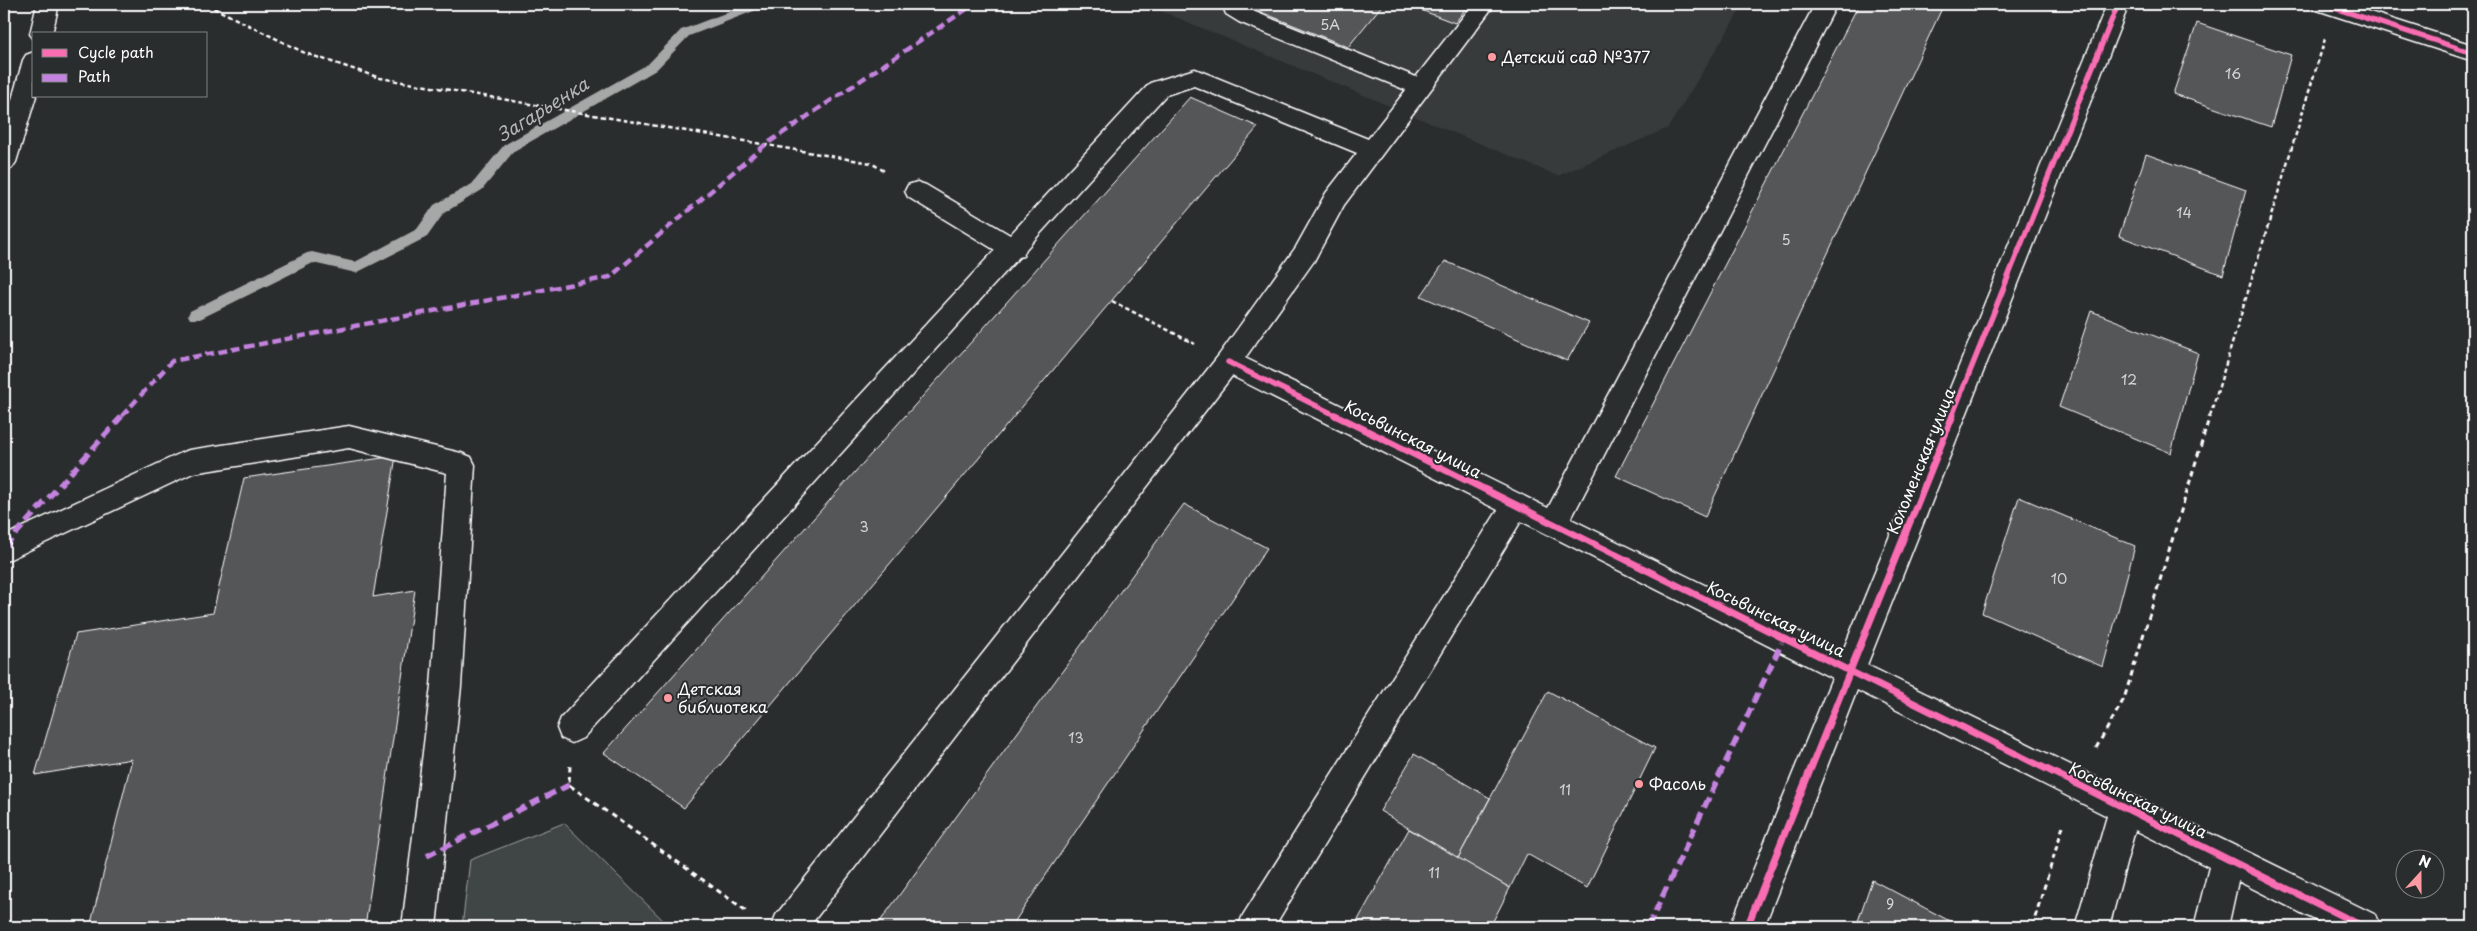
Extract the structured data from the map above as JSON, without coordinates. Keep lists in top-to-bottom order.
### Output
{
  "streets": {
    "street": ["Косьвинская улица", "Коломенская улица"]
  },
  "crossings": [
    ["Косьвинская улица", "Коломенская улица"]
  ],
  "water": ["Загарьенка"],
  "places": ["Детский сад №377", "Детская библиотека", "Фасоль"],
  "house_numbers": [
    "5А",
    "16",
    "14",
    "5",
    "12",
    "3",
    "10",
    "13",
    "11",
    "11",
    "9"
  ],
  "legend": ["Cycle path", "Path"],
  "north": "top"
}
